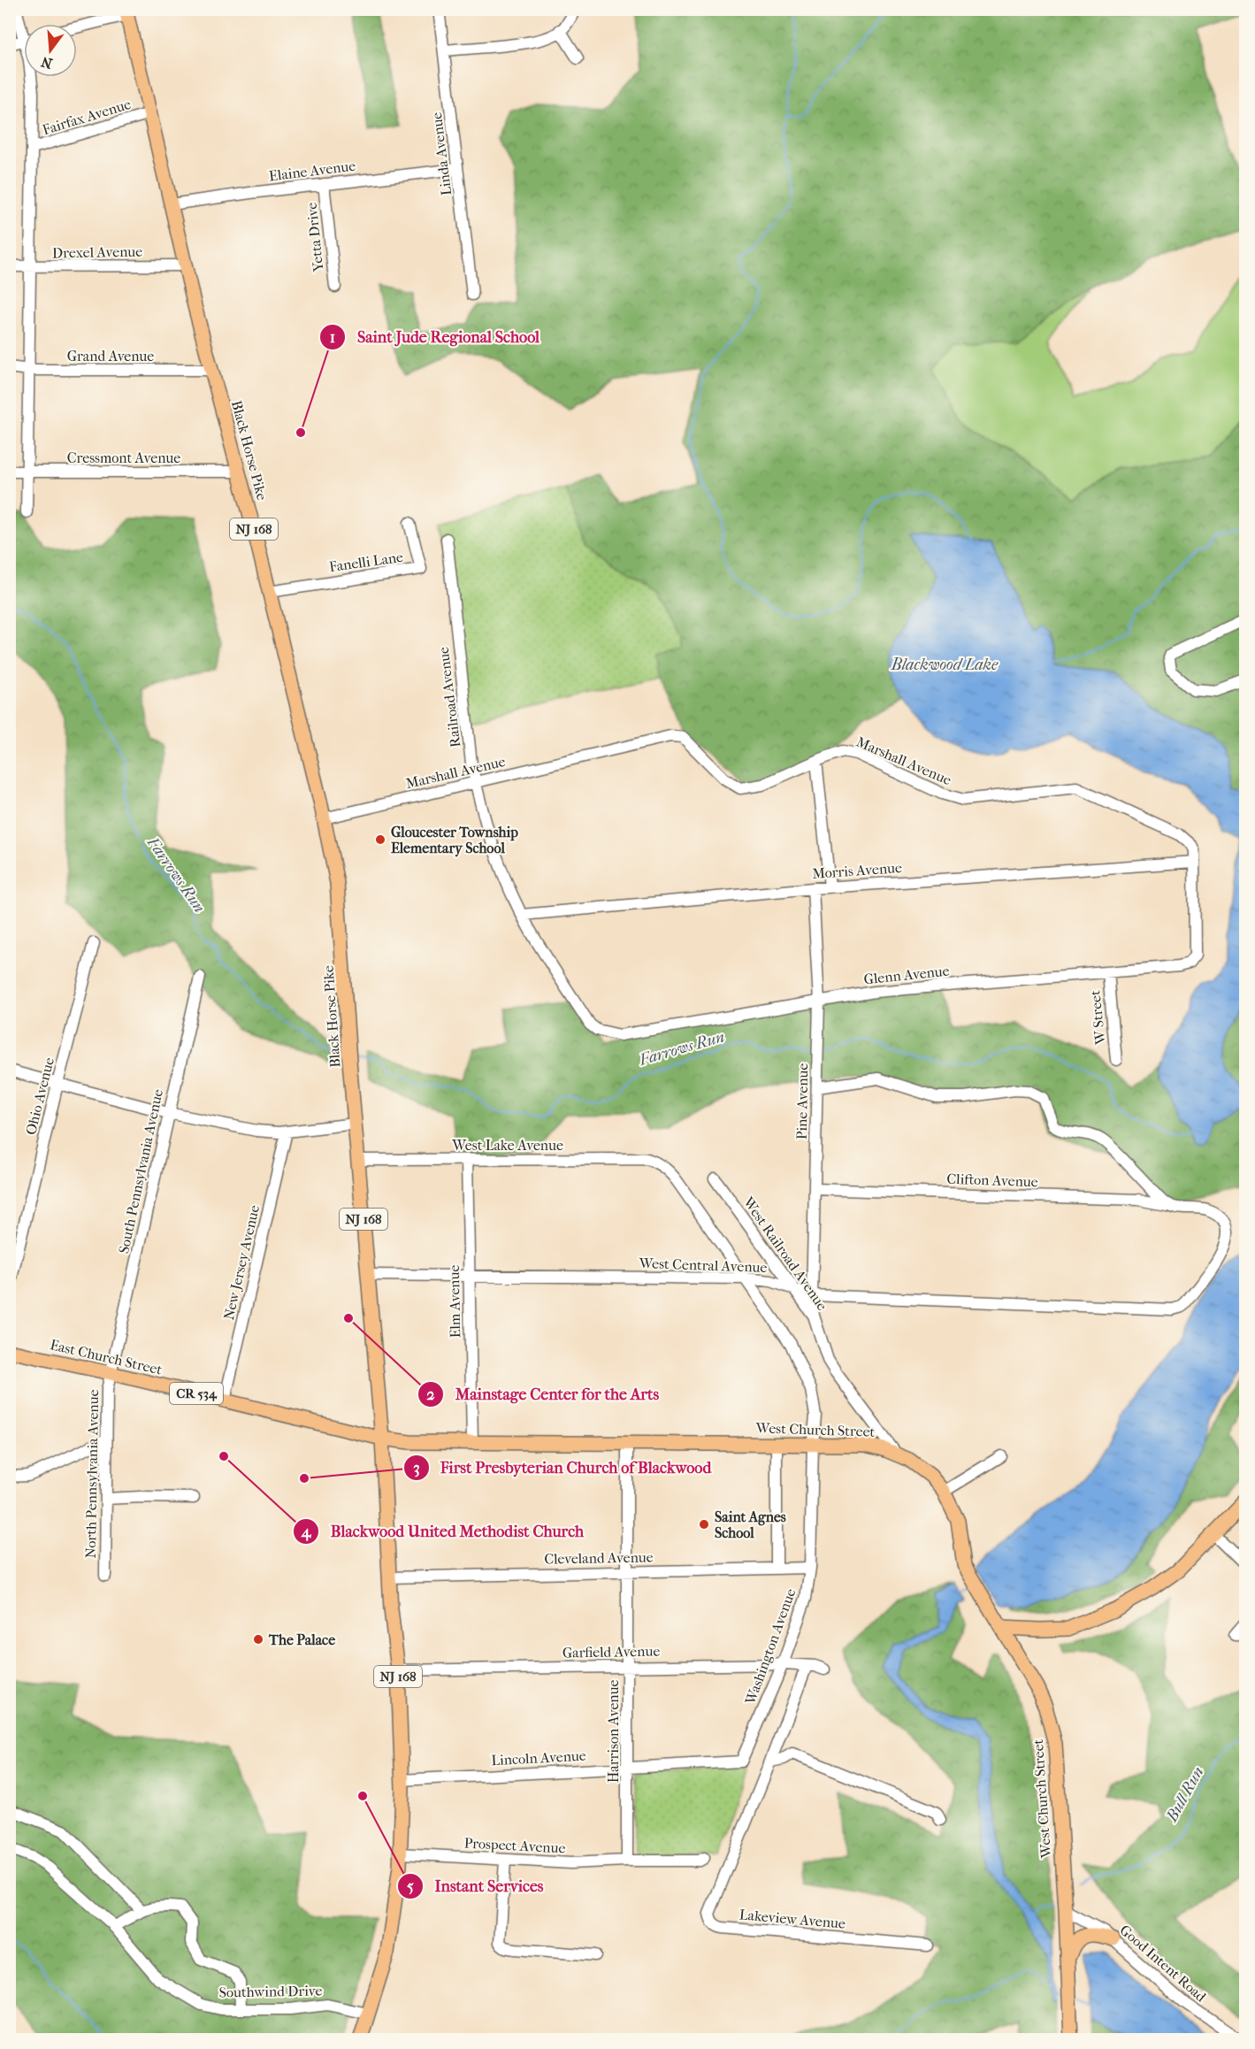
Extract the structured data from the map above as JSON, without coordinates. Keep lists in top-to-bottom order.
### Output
{
  "streets": {
    "main road": [
      "Black Horse Pike",
      "NJ 168",
      "East Church Street",
      "CR 534",
      "West Church Street"
    ],
    "street": [
      "Fairfax Avenue",
      "Linda Avenue",
      "Elaine Avenue",
      "Yetta Drive",
      "Drexel Avenue",
      "Grand Avenue",
      "Cressmont Avenue",
      "Fanelli Lane",
      "Railroad Avenue",
      "Marshall Avenue",
      "Morris Avenue",
      "Glenn Avenue",
      "W Street",
      "Ohio Avenue",
      "Pine Avenue",
      "West Lake Avenue",
      "South Pennsylvania Avenue",
      "Clifton Avenue",
      "West Railroad Avenue",
      "New Jersey Avenue",
      "West Central Avenue",
      "Elm Avenue",
      "North Pennsylvania Avenue",
      "Cleveland Avenue",
      "Washington Avenue",
      "Garfield Avenue",
      "Harrison Avenue",
      "Lincoln Avenue",
      "Prospect Avenue",
      "Lakeview Avenue",
      "Good Intent Road",
      "Southwind Drive"
    ]
  },
  "crossings": [
    ["Fairfax Avenue", "Black Horse Pike"],
    ["Linda Avenue", "Elaine Avenue"],
    ["Elaine Avenue", "Yetta Drive"],
    ["Elaine Avenue", "Black Horse Pike"],
    ["Drexel Avenue", "Black Horse Pike"],
    ["Grand Avenue", "Black Horse Pike"],
    ["Black Horse Pike", "Cressmont Avenue"],
    ["Black Horse Pike", "Fanelli Lane"],
    ["Black Horse Pike", "Marshall Avenue"],
    ["Black Horse Pike", "West Lake Avenue"],
    ["Black Horse Pike", "West Central Avenue"],
    ["Black Horse Pike", "East Church Street"],
    ["Black Horse Pike", "West Church Street"],
    ["Black Horse Pike", "Cleveland Avenue"],
    ["Black Horse Pike", "Garfield Avenue"],
    ["Black Horse Pike", "Lincoln Avenue"],
    ["Black Horse Pike", "Prospect Avenue"],
    ["Black Horse Pike", "Southwind Drive"],
    ["Railroad Avenue", "Marshall Avenue"],
    ["Railroad Avenue", "Morris Avenue"],
    ["Railroad Avenue", "Glenn Avenue"],
    ["Marshall Avenue", "Morris Avenue"],
    ["Marshall Avenue", "Glenn Avenue"],
    ["Morris Avenue", "Glenn Avenue"],
    ["Morris Avenue", "Pine Avenue"],
    ["Glenn Avenue", "W Street"],
    ["Glenn Avenue", "Pine Avenue"],
    ["Pine Avenue", "Clifton Avenue"],
    ["Pine Avenue", "West Railroad Avenue"],
    ["Pine Avenue", "West Central Avenue"],
    ["West Lake Avenue", "Elm Avenue"],
    ["West Lake Avenue", "Washington Avenue"],
    ["South Pennsylvania Avenue", "East Church Street"],
    ["South Pennsylvania Avenue", "North Pennsylvania Avenue"],
    ["Clifton Avenue", "West Central Avenue"],
    ["West Railroad Avenue", "West Central Avenue"],
    ["West Railroad Avenue", "West Church Street"],
    ["New Jersey Avenue", "East Church Street"],
    ["West Central Avenue", "Elm Avenue"],
    ["West Central Avenue", "Washington Avenue"],
    ["Elm Avenue", "West Church Street"],
    ["East Church Street", "West Church Street"],
    ["East Church Street", "North Pennsylvania Avenue"],
    ["West Church Street", "Washington Avenue"],
    ["West Church Street", "Harrison Avenue"],
    ["West Church Street", "Good Intent Road"],
    ["Cleveland Avenue", "Washington Avenue"],
    ["Cleveland Avenue", "Harrison Avenue"],
    ["Washington Avenue", "Garfield Avenue"],
    ["Washington Avenue", "Lincoln Avenue"],
    ["Garfield Avenue", "Harrison Avenue"],
    ["Harrison Avenue", "Lincoln Avenue"],
    ["Harrison Avenue", "Prospect Avenue"]
  ],
  "water": ["Blackwood Lake", "Farrows Run", "Bull Run"],
  "places": [
    "Saint Jude Regional School",
    "Gloucester Township Elementary School",
    "Mainstage Center for the Arts",
    "Blackwood United Methodist Church",
    "First Presbyterian Church of Blackwood",
    "Saint Agnes School",
    "The Palace",
    "Instant Services"
  ],
  "north": "bottom"
}
